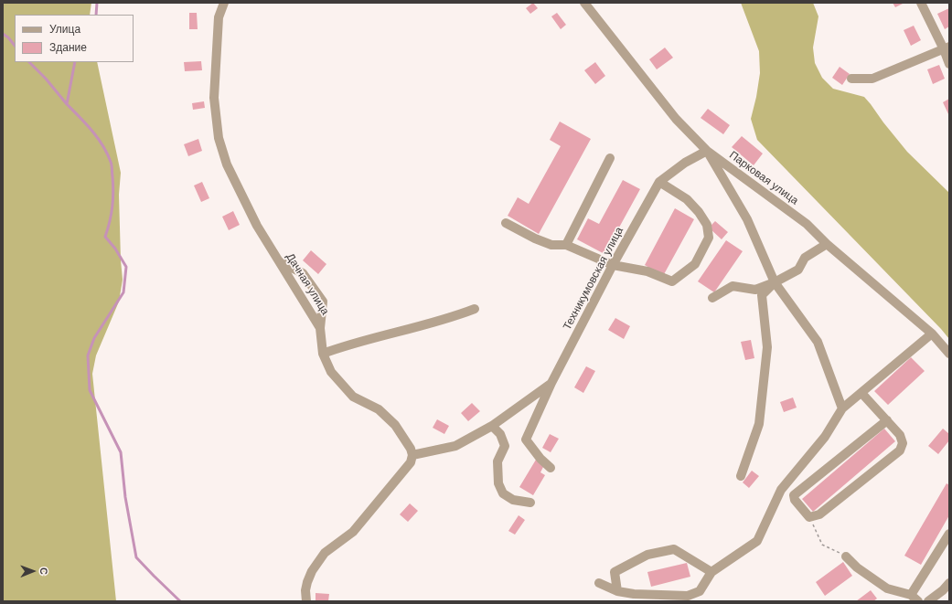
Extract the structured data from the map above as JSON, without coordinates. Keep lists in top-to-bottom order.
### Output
{
  "streets": {
    "street": ["Парковая улица", "Техникумовская улица", "Дачная улица"]
  },
  "crossings": [
    ["Парковая улица", "Техникумовская улица"]
  ],
  "legend": ["Улица", "Здание"],
  "north": "right"
}
